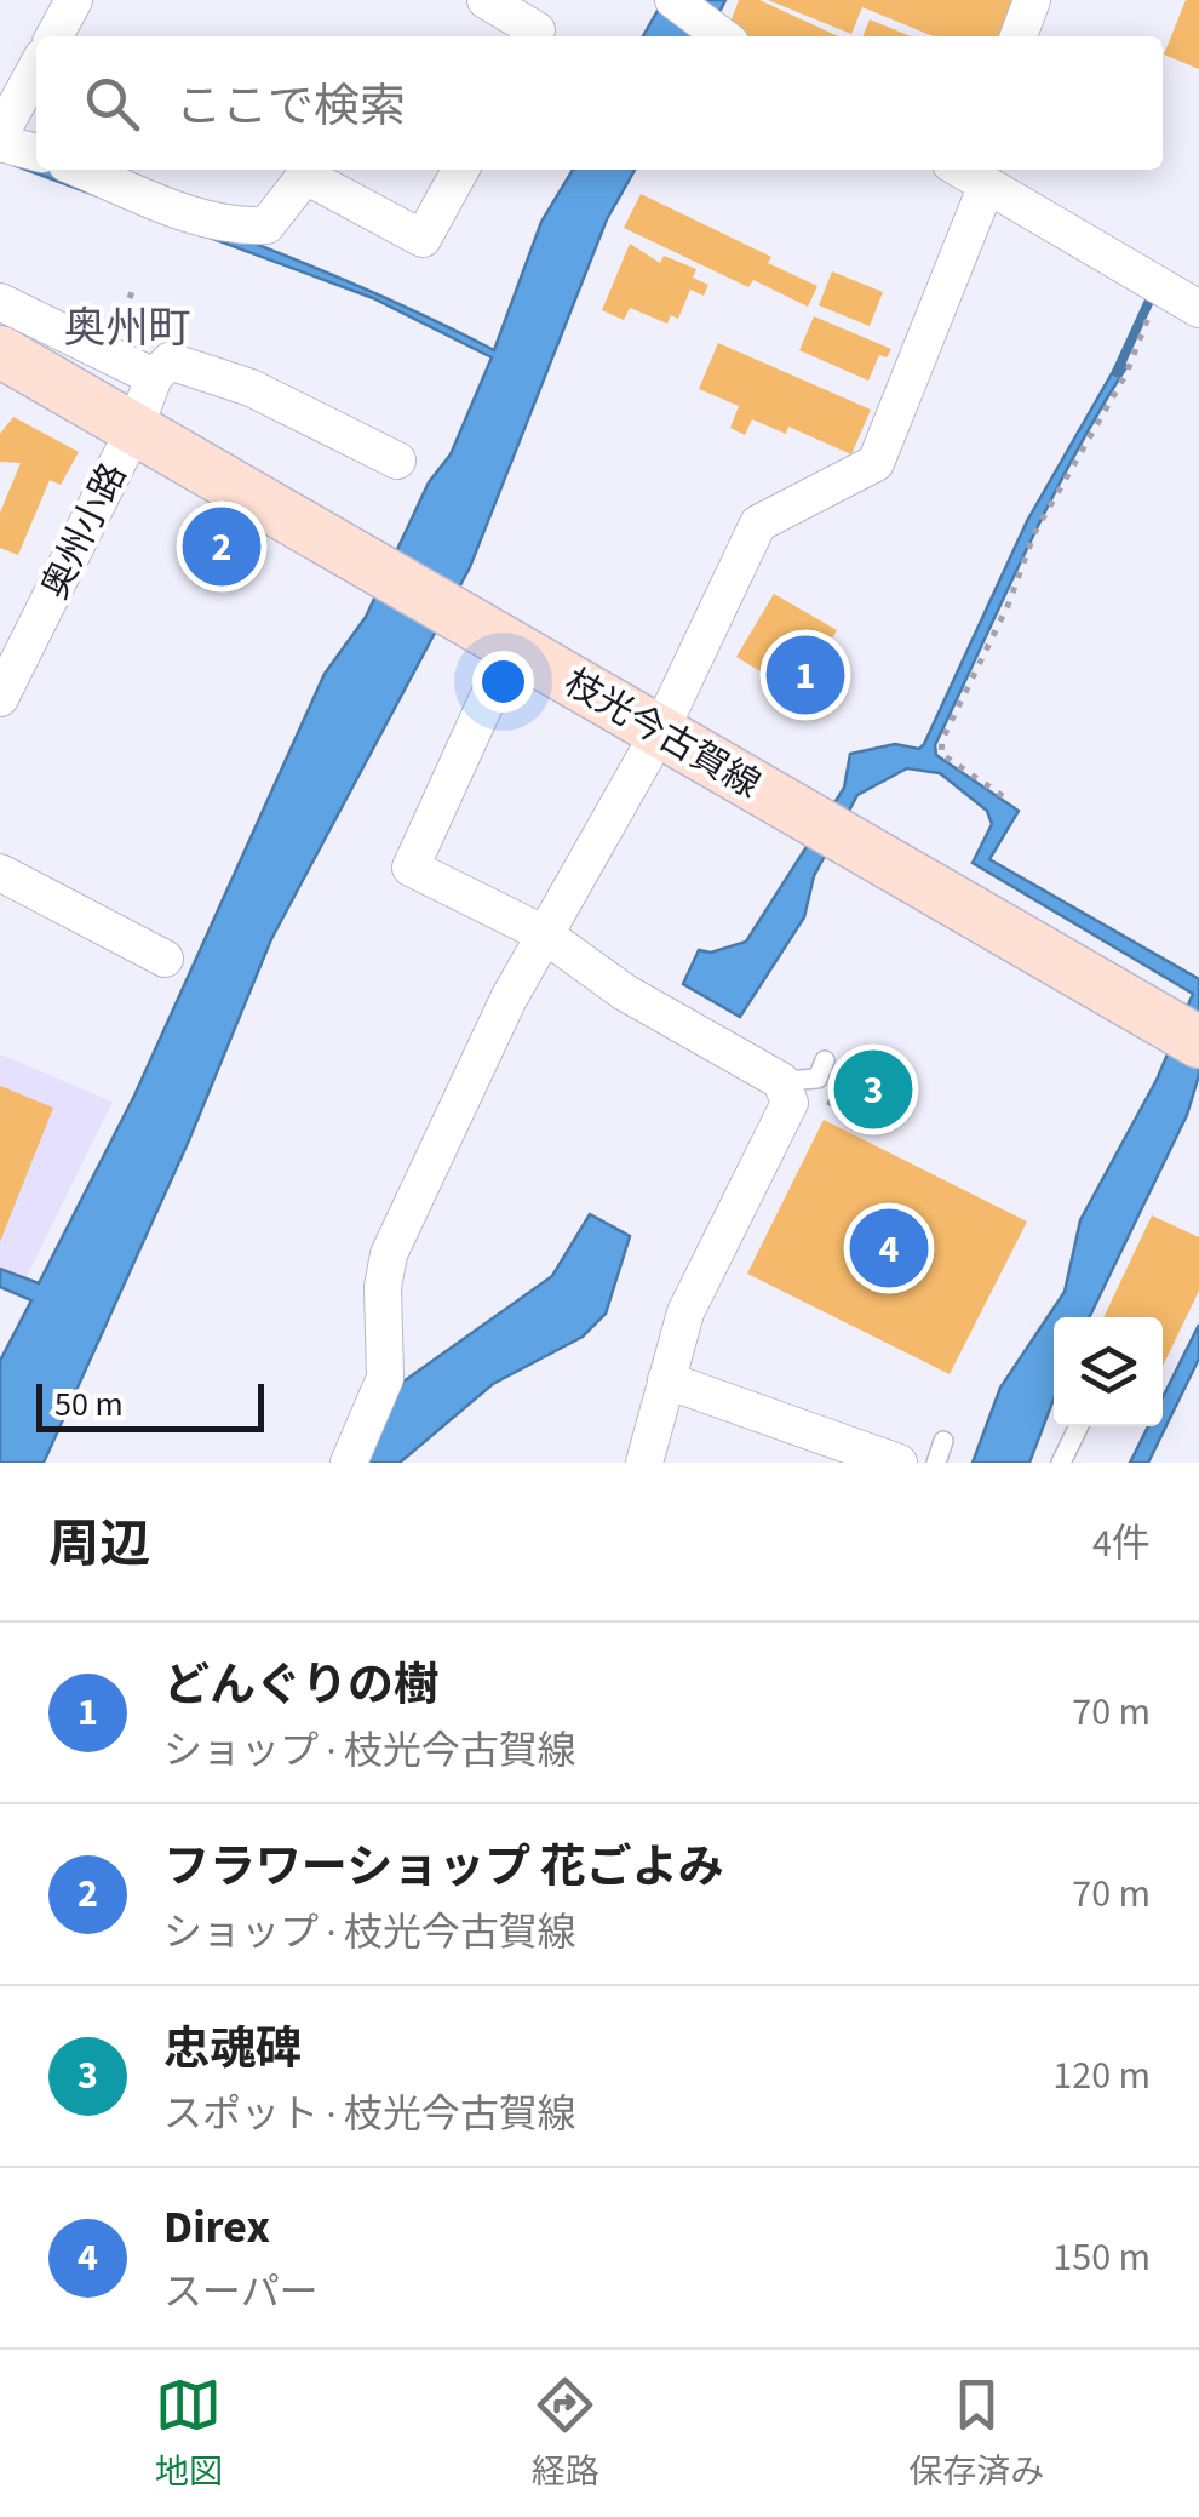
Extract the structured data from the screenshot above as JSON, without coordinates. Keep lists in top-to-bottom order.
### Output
{
  "streets": {
    "main road": ["枝光今古賀線"],
    "street": ["奥州小路"]
  },
  "crossings": [
    ["奥州小路", "枝光今古賀線"]
  ],
  "districts": ["奥州町"],
  "scale_bar": "50 m",
  "page": {
    "search": "ここで検索",
    "pins": [
      "2",
      "1",
      "3",
      "4"
    ],
    "scale": "50 m",
    "heading": ["周辺", "4件"],
    "list": [
      {
        "mark": "1",
        "name": "どんぐりの樹",
        "note": "ショップ · 枝光今古賀線",
        "value": "70 m"
      },
      {
        "mark": "2",
        "name": "フラワーショップ 花ごよみ",
        "note": "ショップ · 枝光今古賀線",
        "value": "70 m"
      },
      {
        "mark": "3",
        "name": "忠魂碑",
        "note": "スポット · 枝光今古賀線",
        "value": "120 m"
      },
      {
        "mark": "4",
        "name": "Direx",
        "note": "スーパー",
        "value": "150 m"
      }
    ],
    "nav": ["地図", "経路", "保存済み"]
  }
}
